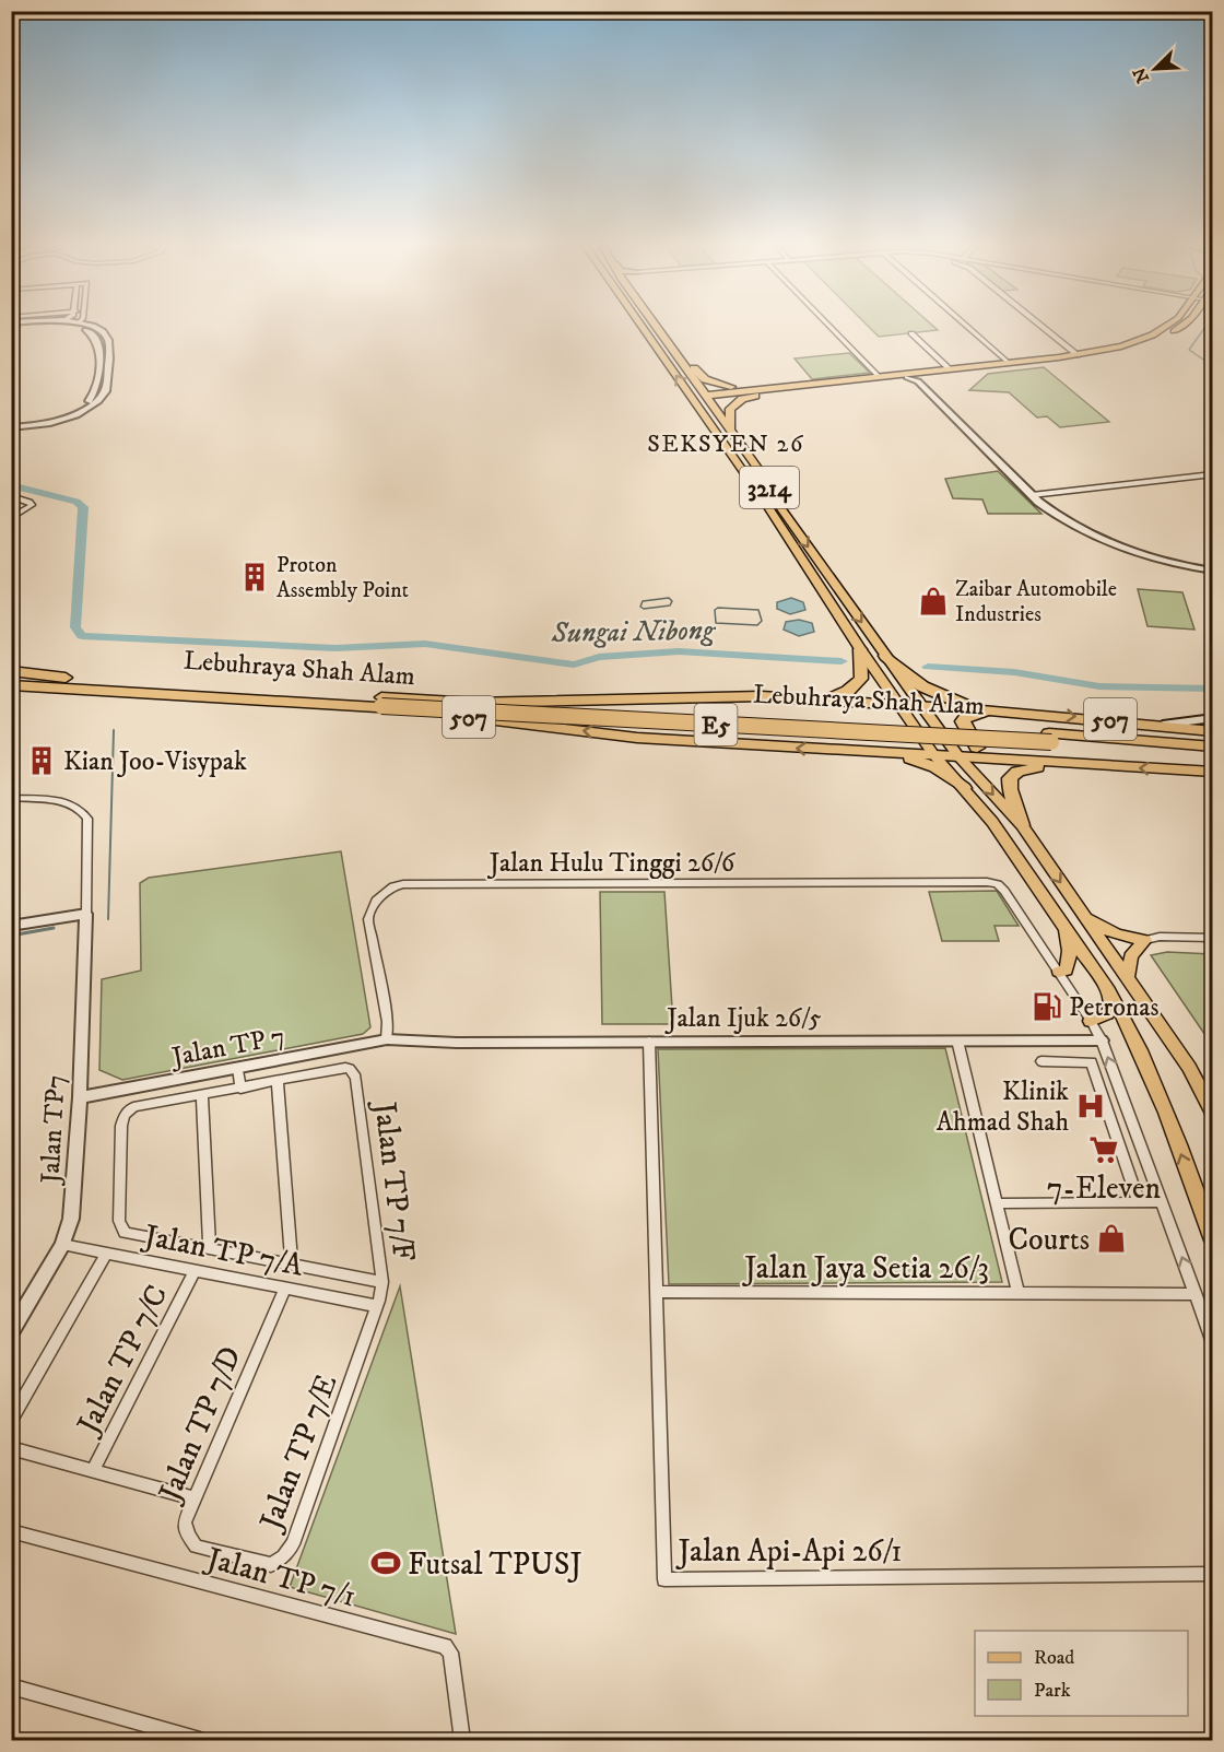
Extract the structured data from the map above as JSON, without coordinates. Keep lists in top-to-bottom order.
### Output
{
  "streets": {
    "highway": ["Lebuhraya Shah Alam", "507", "E5"],
    "main road": ["3214"],
    "street": [
      "Jalan Hulu Tinggi 26/6",
      "Jalan Ijuk 26/5",
      "Jalan TP 7",
      "Jalan TP7",
      "Jalan TP 7/F",
      "Jalan TP 7/A",
      "Jalan Jaya Setia 26/3",
      "Jalan TP 7/C",
      "Jalan TP 7/D",
      "Jalan TP 7/E",
      "Jalan Api-Api 26/1",
      "Jalan TP 7/1"
    ]
  },
  "crossings": [
    ["3214", "507"],
    ["Lebuhraya Shah Alam", "507"],
    ["Jalan Hulu Tinggi 26/6", "Jalan Ijuk 26/5"],
    ["Jalan Hulu Tinggi 26/6", "Jalan TP 7"],
    ["Jalan Ijuk 26/5", "Jalan TP 7"],
    ["Jalan Ijuk 26/5", "Jalan Api-Api 26/1"],
    ["Jalan TP 7", "Jalan TP7"],
    ["Jalan TP7", "Jalan TP 7/A"],
    ["Jalan TP 7/F", "Jalan TP 7/A"],
    ["Jalan TP 7/F", "Jalan TP 7/E"],
    ["Jalan TP 7/A", "Jalan TP 7/C"],
    ["Jalan TP 7/A", "Jalan TP 7/D"],
    ["Jalan TP 7/A", "Jalan TP 7/E"],
    ["Jalan Jaya Setia 26/3", "Jalan Api-Api 26/1"],
    ["Jalan TP 7/D", "Jalan TP 7/E"]
  ],
  "districts": ["SEKSYEN 26"],
  "water": ["Sungai Nibong"],
  "places": {
    "building": ["Proton Assembly Point", "Kian Joo-Visypak"],
    "shop": ["Zaibar Automobile Industries", "Courts"],
    "fuel station": ["Petronas"],
    "hospital": ["Klinik Ahmad Shah"],
    "supermarket": ["7-Eleven"],
    "sports": ["Futsal TPUSJ"]
  },
  "legend": ["Road", "Park"],
  "north": "bottom left"
}
